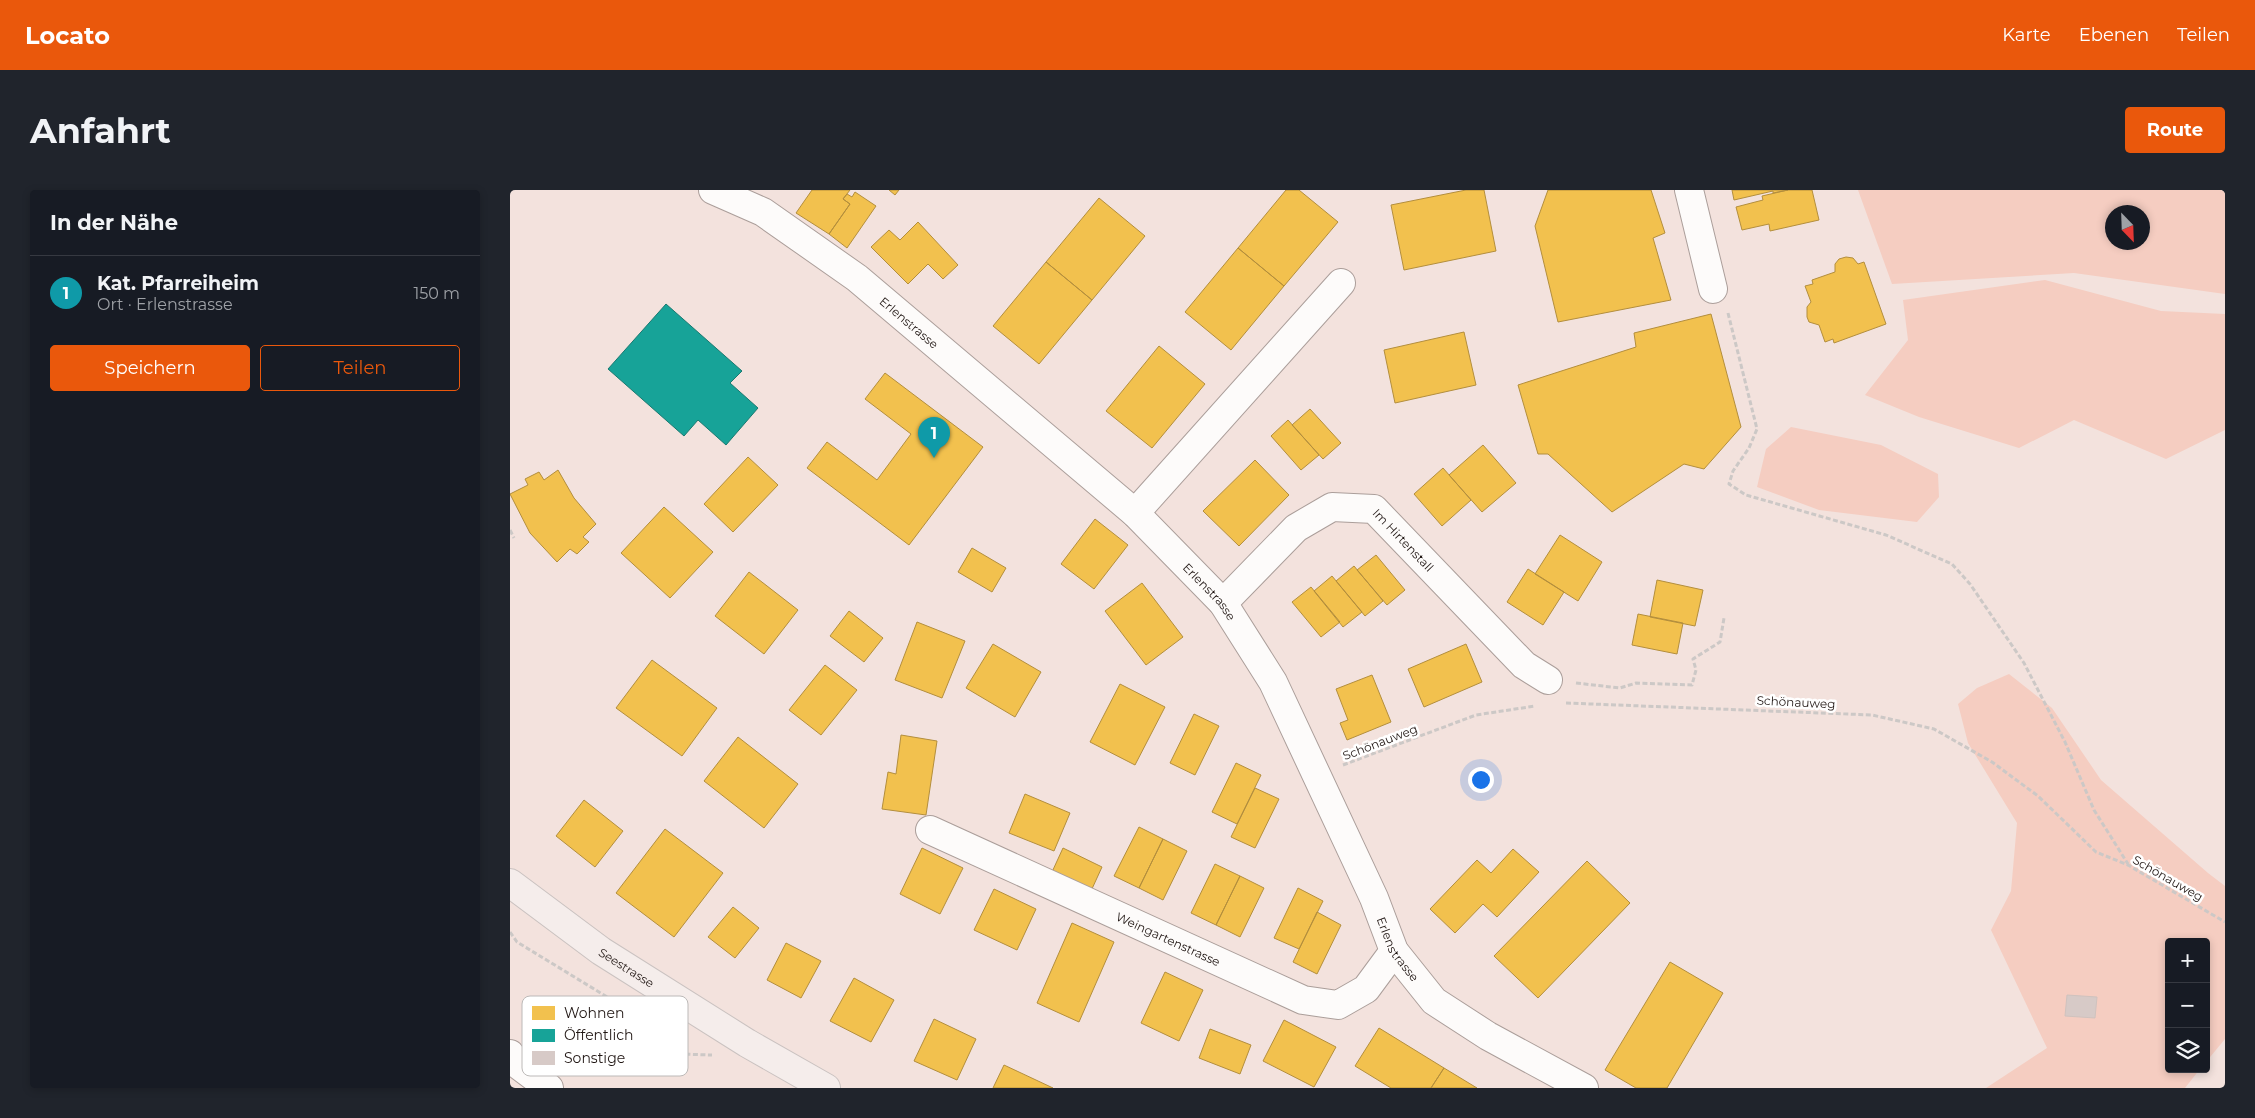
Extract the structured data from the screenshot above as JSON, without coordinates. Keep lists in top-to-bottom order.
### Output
{
  "streets": {
    "main road": ["Seestrasse"],
    "street": ["Erlenstrasse", "Im Hirtenstall", "Weingartenstrasse"],
    "path": ["Schönauweg"]
  },
  "crossings": [
    ["Erlenstrasse", "Im Hirtenstall"],
    ["Erlenstrasse", "Schönauweg"],
    ["Erlenstrasse", "Weingartenstrasse"],
    ["Im Hirtenstall", "Schönauweg"]
  ],
  "legend": ["Wohnen", "Öffentlich", "Sonstige"],
  "north": "bottom right",
  "page": {
    "header": "Locato",
    "nav": ["Karte", "Ebenen", "Teilen"],
    "buttons": [
      "Route",
      ["Speichern", "Teilen"]
    ],
    "title": "Anfahrt",
    "heading": "In der Nähe",
    "list": [
      {
        "mark": "1",
        "name": "Kat. Pfarreiheim",
        "note": "Ort · Erlenstrasse",
        "value": "150 m"
      }
    ],
    "pins": "1",
    "map_buttons": ["+", "−"]
  }
}
